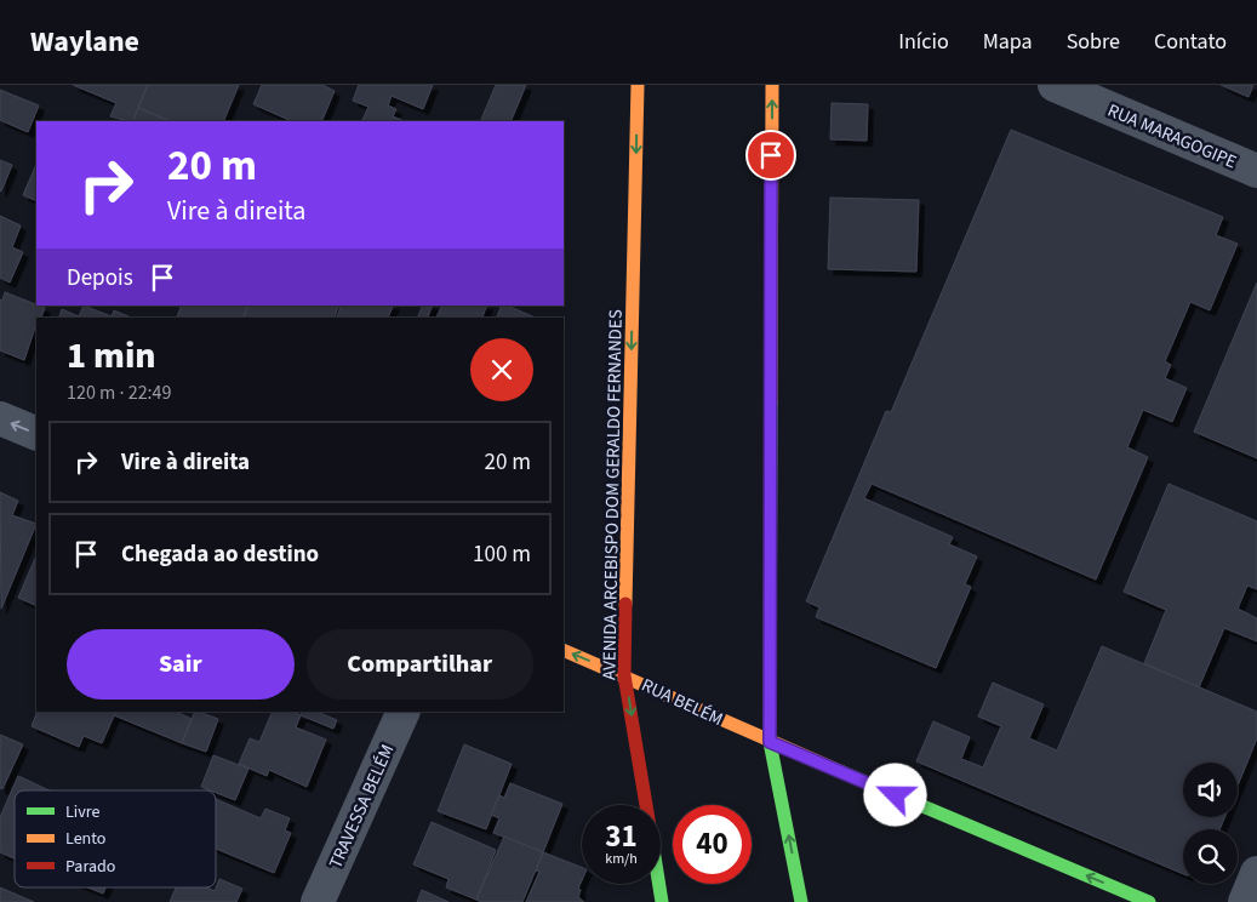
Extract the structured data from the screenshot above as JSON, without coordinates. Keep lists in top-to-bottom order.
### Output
{
  "streets": {
    "main road": ["AVENIDA ARCEBISPO DOM GERALDO FERNANDES", "RUA BELÉM"],
    "street": ["RUA MARAGOGIPE", "TRAVESSA BELÉM"]
  },
  "crossings": [
    ["AVENIDA ARCEBISPO DOM GERALDO FERNANDES", "RUA BELÉM"]
  ],
  "one_way": ["AVENIDA ARCEBISPO DOM GERALDO FERNANDES", "RUA BELÉM"],
  "legend": ["Livre", "Lento", "Parado"],
  "page": {
    "header": "Waylane",
    "nav": [
      "Início",
      "Mapa",
      "Sobre",
      "Contato"
    ],
    "turn": ["20 m", "Vire à direita"],
    "then": "Depois",
    "heading": ["1 min", "120 m · 22:49"],
    "list": [
      {
        "name": "Vire à direita",
        "value": "20 m"
      },
      {
        "name": "Chegada ao destino",
        "value": "100 m"
      }
    ],
    "buttons": ["Sair", "Compartilhar"],
    "speed": "31 km/h",
    "limit": "40"
  }
}
